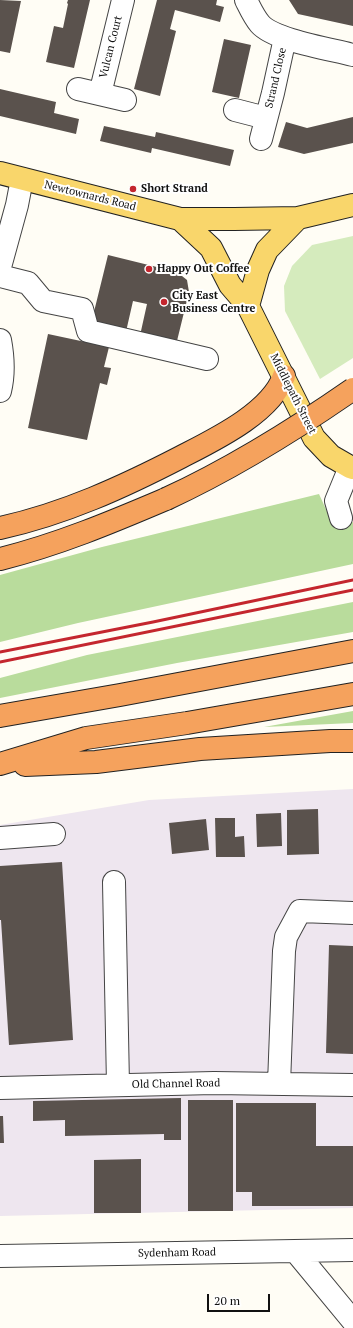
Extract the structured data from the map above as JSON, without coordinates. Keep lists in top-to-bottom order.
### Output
{
  "streets": {
    "main road": ["Newtownards Road", "Middlepath Street"],
    "street": [
      "Vulcan Court",
      "Strand Close",
      "Old Channel Road",
      "Sydenham Road"
    ]
  },
  "crossings": [
    ["Newtownards Road", "Middlepath Street"]
  ],
  "places": ["Short Strand", "Happy Out Coffee", "City East Business Centre"],
  "scale_bar": "20 m"
}
